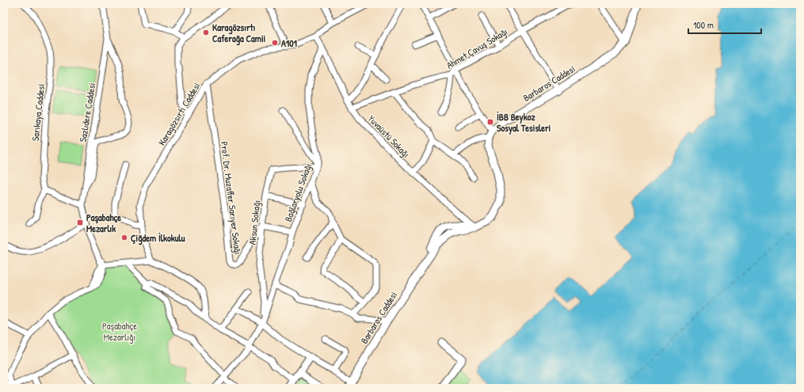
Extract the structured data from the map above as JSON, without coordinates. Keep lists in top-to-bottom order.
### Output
{
  "streets": {
    "main road": ["Barbaros Caddesi"],
    "street": [
      "Ahmet Çavuş Sokağı",
      "Sarıkaya Caddesi",
      "Sazlıdere Caddesi",
      "Karagözsırtı Caddesi",
      "Yuvaüstü Sokağı",
      "Bağlaryolu Sokağı",
      "Prof. Dr. Muzaffer Sarıyer Sokağı",
      "Aksun Sokağı"
    ]
  },
  "crossings": [
    ["Ahmet Çavuş Sokağı", "Yuvaüstü Sokağı"],
    ["Barbaros Caddesi", "Yuvaüstü Sokağı"],
    ["Karagözsırtı Caddesi", "Yuvaüstü Sokağı"],
    ["Karagözsırtı Caddesi", "Prof. Dr. Muzaffer Sarıyer Sokağı"],
    ["Yuvaüstü Sokağı", "Bağlaryolu Sokağı"],
    ["Bağlaryolu Sokağı", "Aksun Sokağı"],
    ["Prof. Dr. Muzaffer Sarıyer Sokağı", "Aksun Sokağı"]
  ],
  "parks": ["Paşabahçe Mezarlığı"],
  "places": {
    "other": ["Karagözsırtı Caferağa Camii", "A101", "Çiğdem İlkokulu"],
    "transit": ["İBB Beykoz Sosyal Tesisleri", "Paşabahçe Mezarlık"]
  },
  "scale_bar": "100 m"
}
